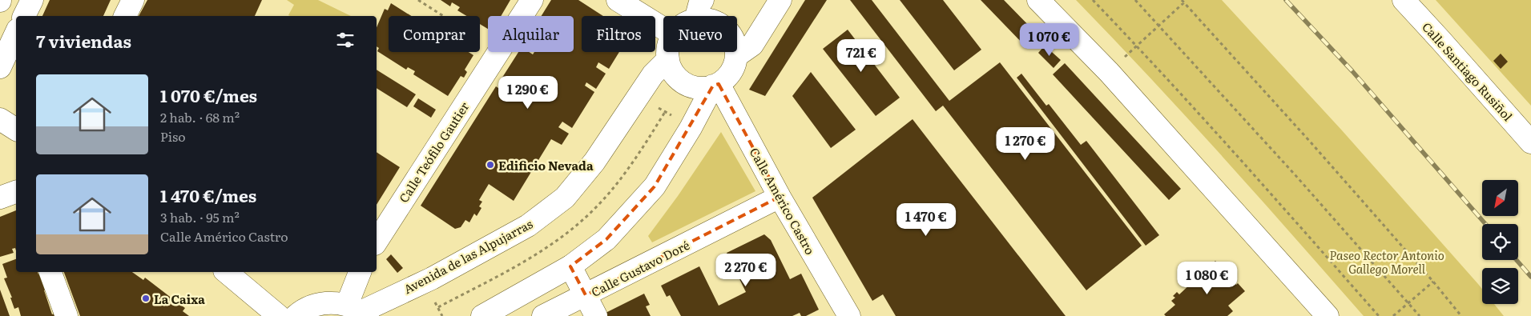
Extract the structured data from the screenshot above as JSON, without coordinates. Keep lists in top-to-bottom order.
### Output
{
  "streets": {
    "main road": [
      "Calle Santiago Rusiñol",
      "Calle Teófilo Gautier",
      "Calle Américo Castro",
      "Avenida de las Alpujarras",
      "Calle Gustavo Doré"
    ]
  },
  "crossings": [
    ["Calle Américo Castro", "Calle Gustavo Doré"]
  ],
  "parks": ["Paseo Rector Antonio Gallego Morell"],
  "places": ["Edificio Nevada", "La Caixa"],
  "north": "bottom left",
  "page": {
    "chip": [
      "Comprar",
      "Alquilar",
      "Filtros",
      "Nuevo"
    ],
    "heading": "7 viviendas",
    "price": [
      "1 070 €",
      "721 €",
      "1 290 €",
      "1 270 €",
      "1 470 €",
      "2 270 €",
      "1 080 €"
    ],
    "list": [
      {
        "name": "1 070 €/mes",
        "note": "2 hab. · 68 m² · Piso"
      },
      {
        "name": "1 470 €/mes",
        "note": "3 hab. · 95 m² · Calle Américo Castro"
      }
    ]
  }
}
